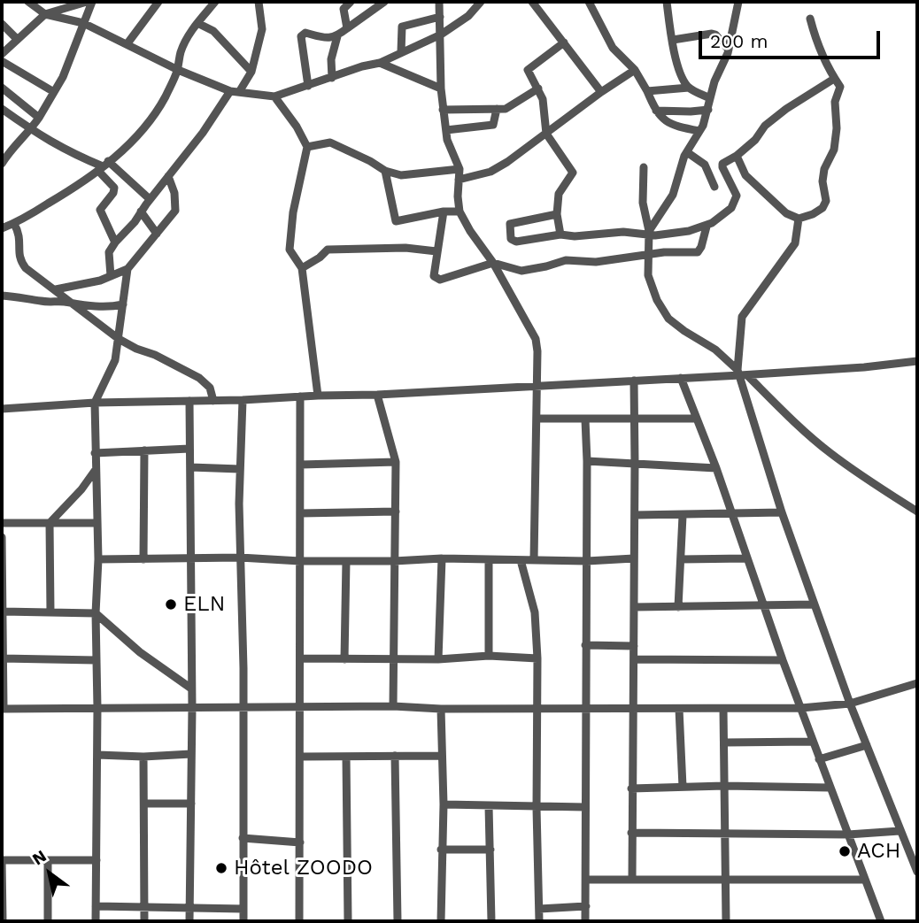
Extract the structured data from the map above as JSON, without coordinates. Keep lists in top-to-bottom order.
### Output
{
  "places": ["ELN", "ACH", "Hôtel ZOODO"],
  "scale_bar": "200 m",
  "north": "top left"
}
